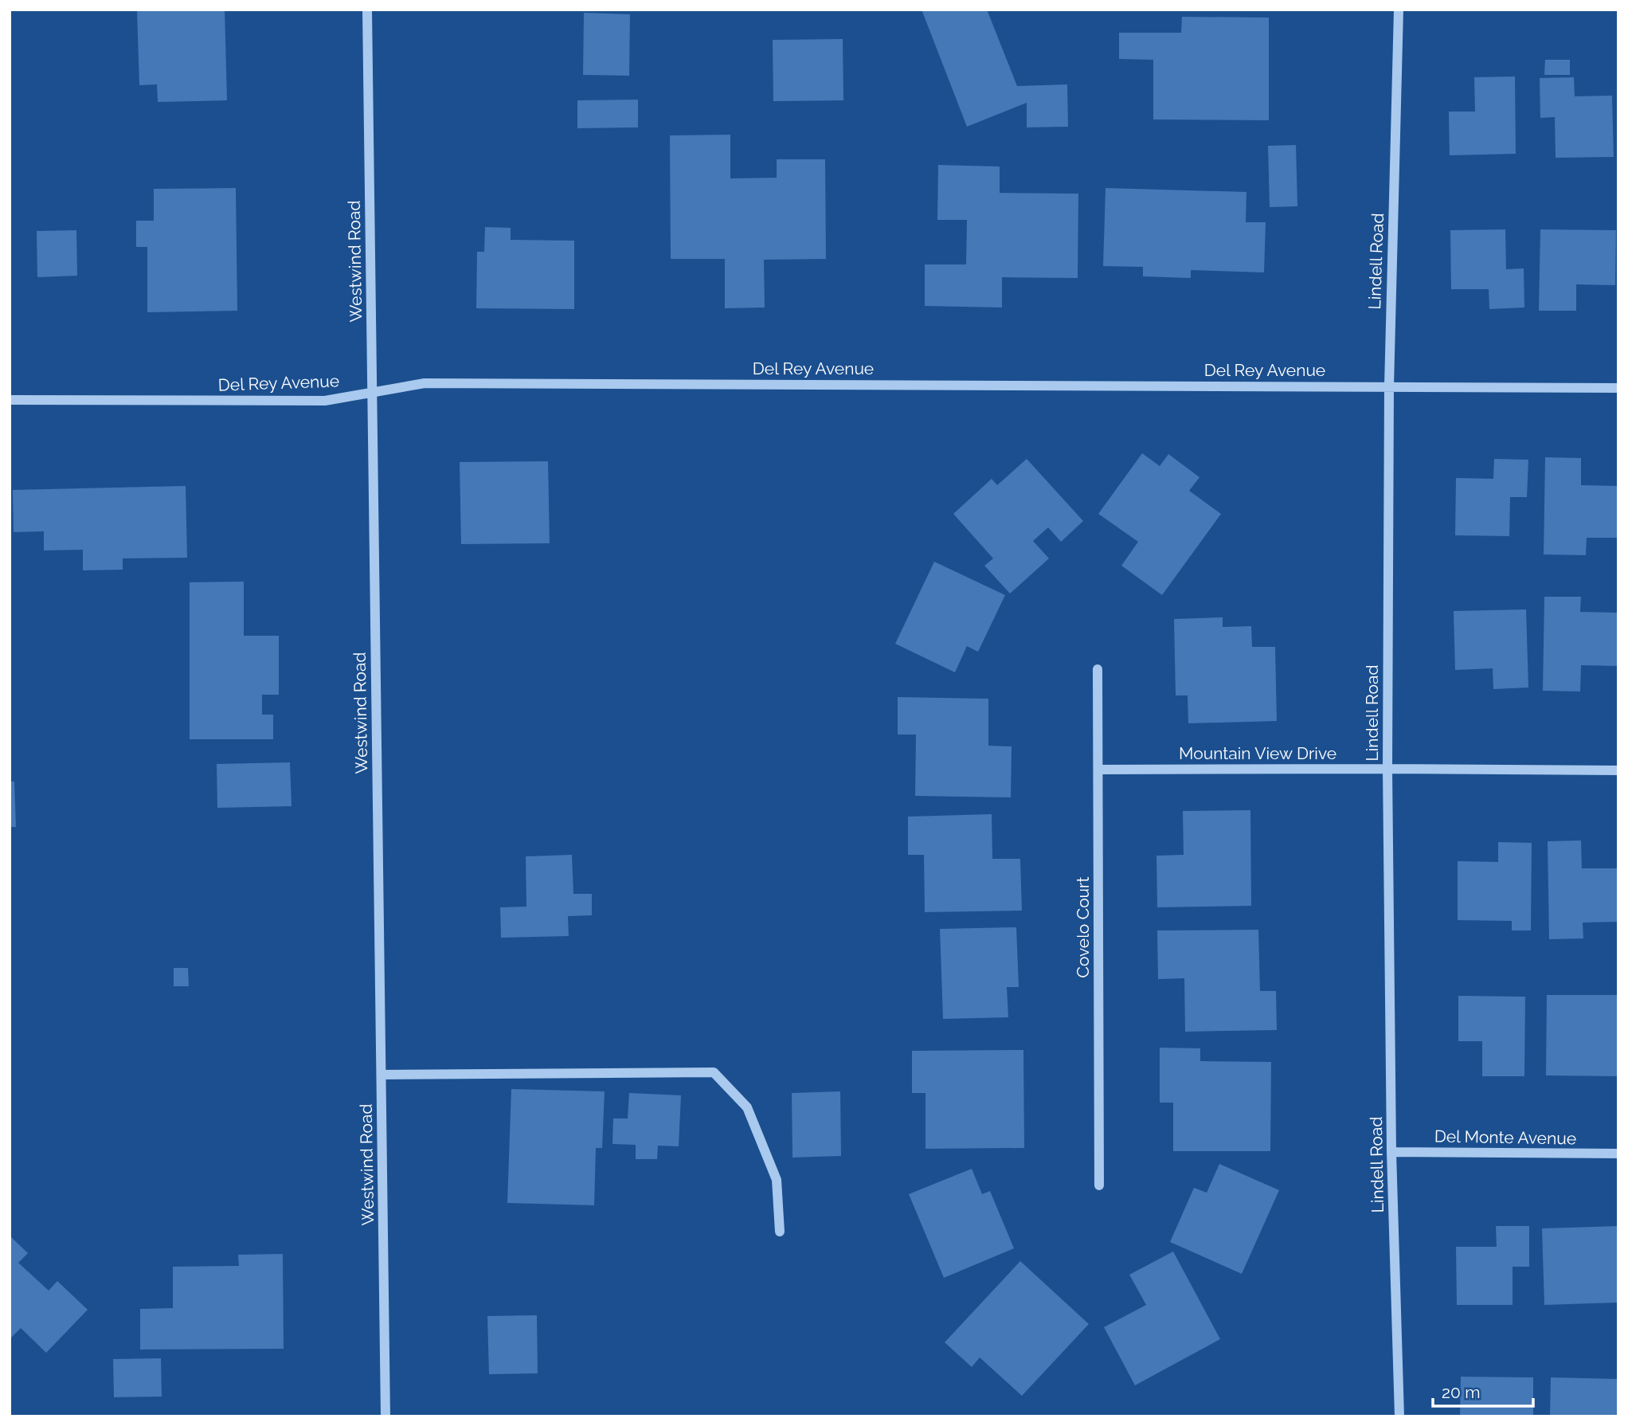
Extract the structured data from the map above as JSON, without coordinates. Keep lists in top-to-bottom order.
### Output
{
  "streets": {
    "street": [
      "Westwind Road",
      "Lindell Road",
      "Del Rey Avenue",
      "Mountain View Drive",
      "Covelo Court",
      "Del Monte Avenue"
    ]
  },
  "crossings": [
    ["Westwind Road", "Del Rey Avenue"],
    ["Lindell Road", "Del Rey Avenue"],
    ["Lindell Road", "Mountain View Drive"],
    ["Lindell Road", "Del Monte Avenue"],
    ["Mountain View Drive", "Covelo Court"]
  ],
  "scale_bar": "20 m"
}
